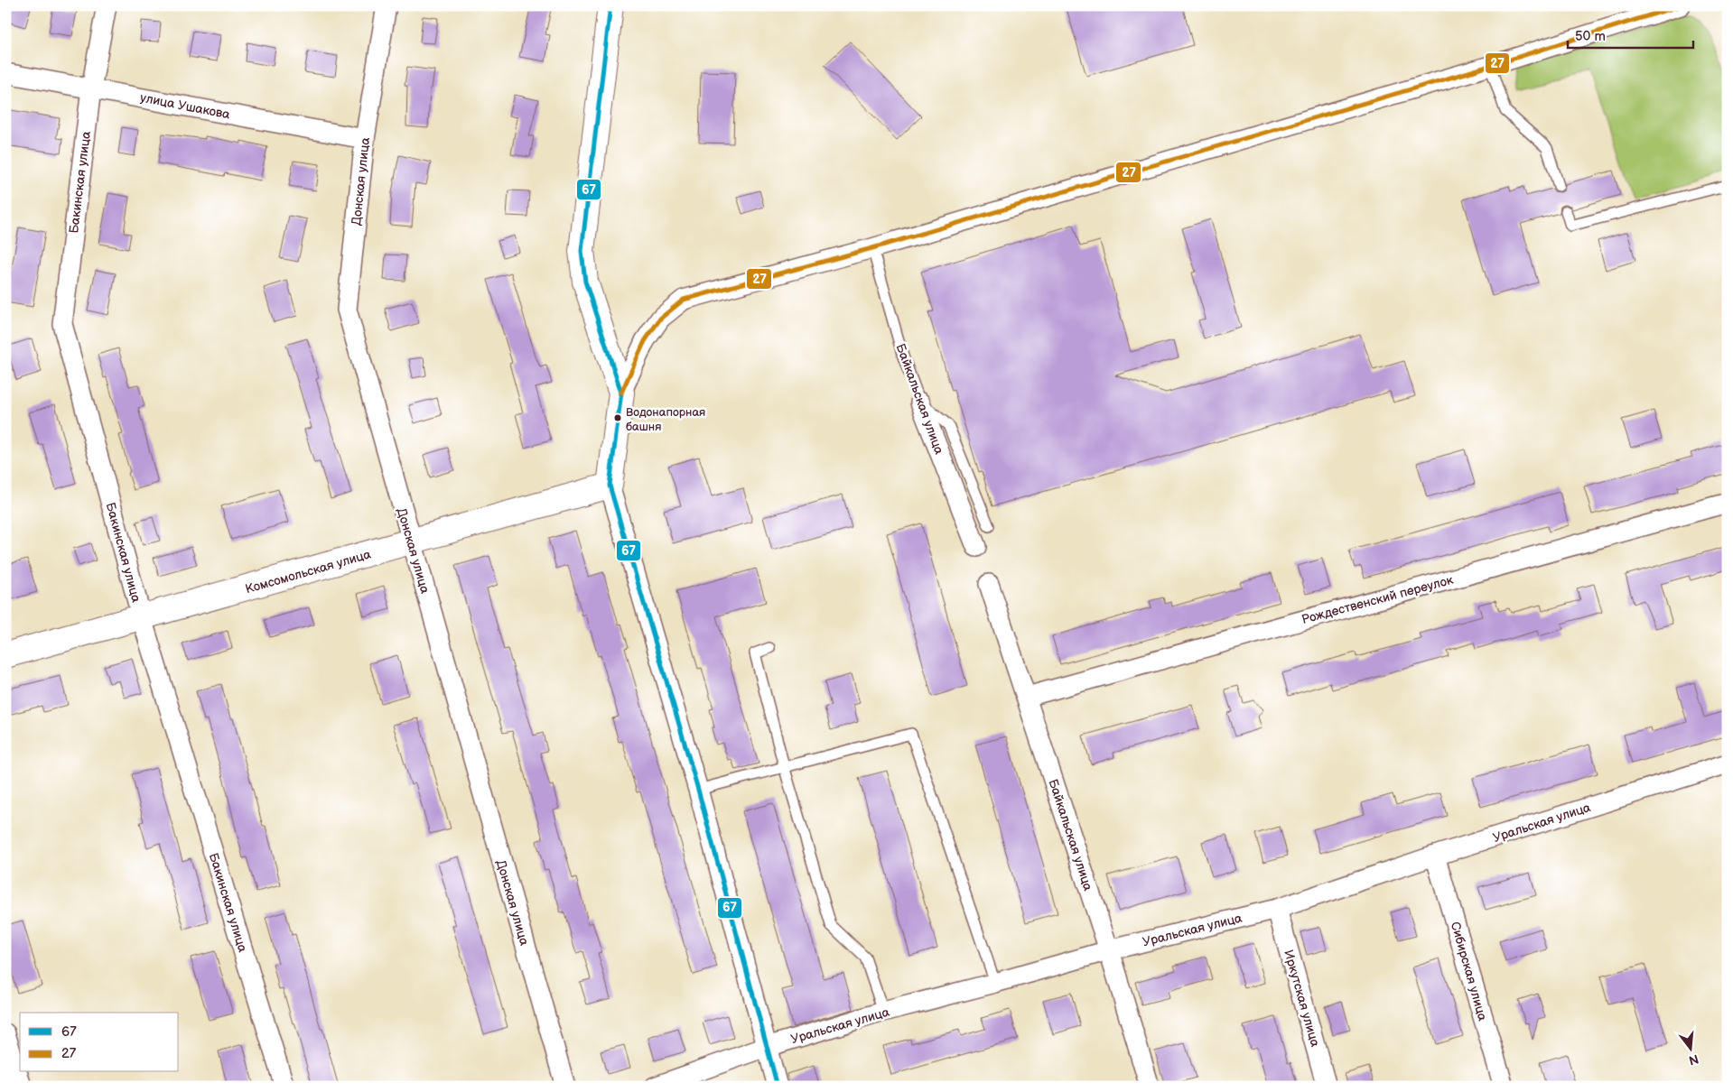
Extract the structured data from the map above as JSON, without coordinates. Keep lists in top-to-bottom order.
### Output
{
  "streets": {
    "street": [
      "улица Ушакова",
      "Донская улица",
      "Бакинская улица",
      "Байкальская улица",
      "Комсомольская улица",
      "Рождественский переулок",
      "Уральская улица",
      "Сибирская улица",
      "Иркутская улица"
    ]
  },
  "crossings": [
    ["улица Ушакова", "Донская улица"],
    ["улица Ушакова", "Бакинская улица"],
    ["Донская улица", "Комсомольская улица"],
    ["Бакинская улица", "Комсомольская улица"],
    ["Байкальская улица", "Рождественский переулок"],
    ["Байкальская улица", "Уральская улица"],
    ["Уральская улица", "Сибирская улица"],
    ["Уральская улица", "Иркутская улица"]
  ],
  "places": ["Водонапорная башня"],
  "lines": ["transit line 67", "transit line 27"],
  "legend": ["67", "27"],
  "scale_bar": "50 m",
  "north": "bottom"
}
